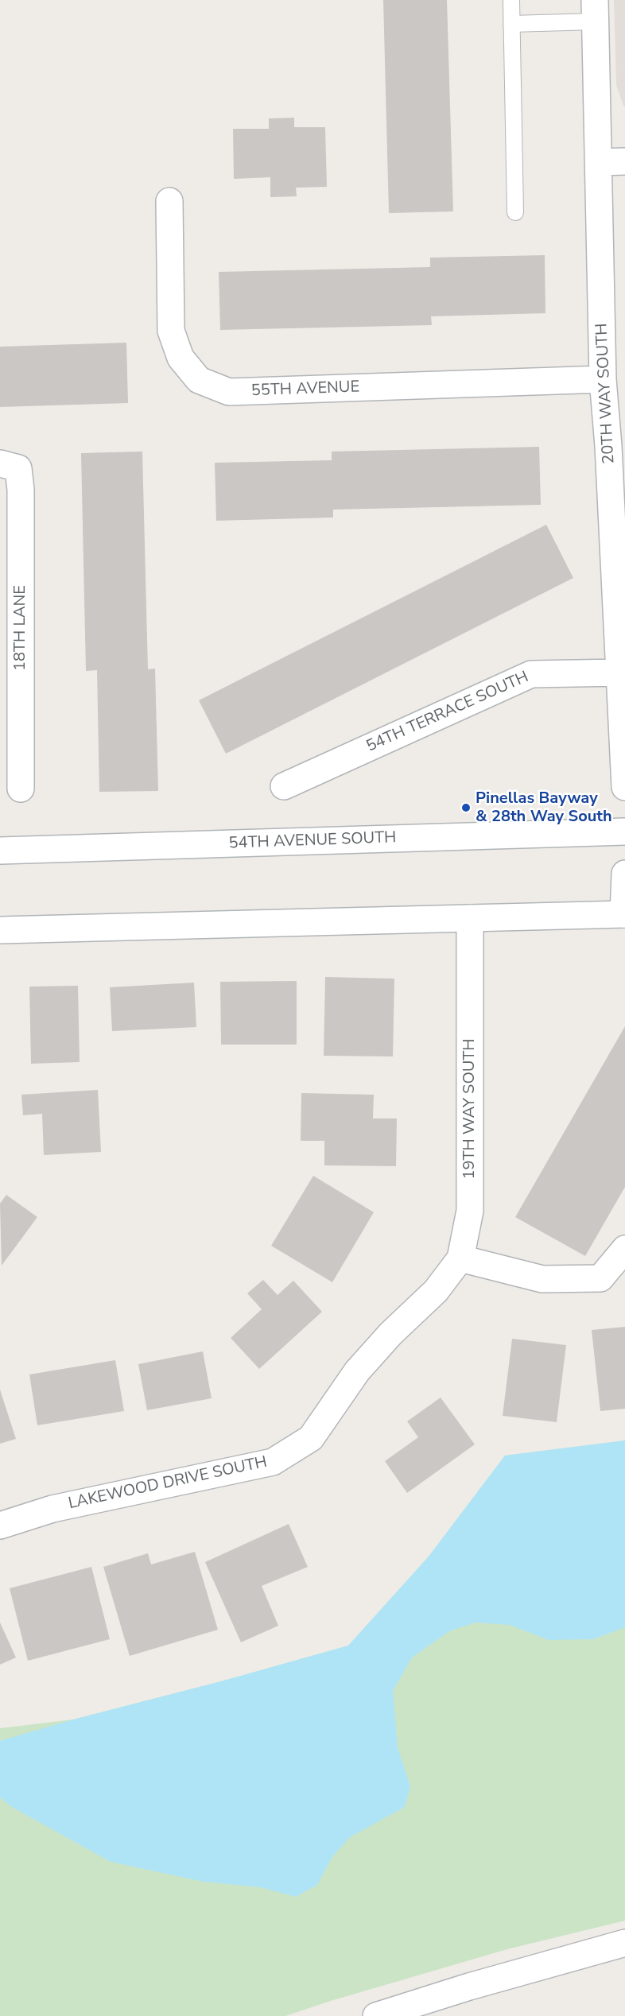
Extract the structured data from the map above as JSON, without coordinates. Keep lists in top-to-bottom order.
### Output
{
  "streets": {
    "street": [
      "55TH AVENUE",
      "20TH WAY SOUTH",
      "18TH LANE",
      "54TH TERRACE SOUTH",
      "54TH AVENUE SOUTH",
      "19TH WAY SOUTH",
      "LAKEWOOD DRIVE SOUTH"
    ]
  },
  "crossings": [
    ["55TH AVENUE", "20TH WAY SOUTH"],
    ["20TH WAY SOUTH", "54TH TERRACE SOUTH"],
    ["19TH WAY SOUTH", "LAKEWOOD DRIVE SOUTH"]
  ],
  "places": ["Pinellas Bayway & 28th Way South"]
}
